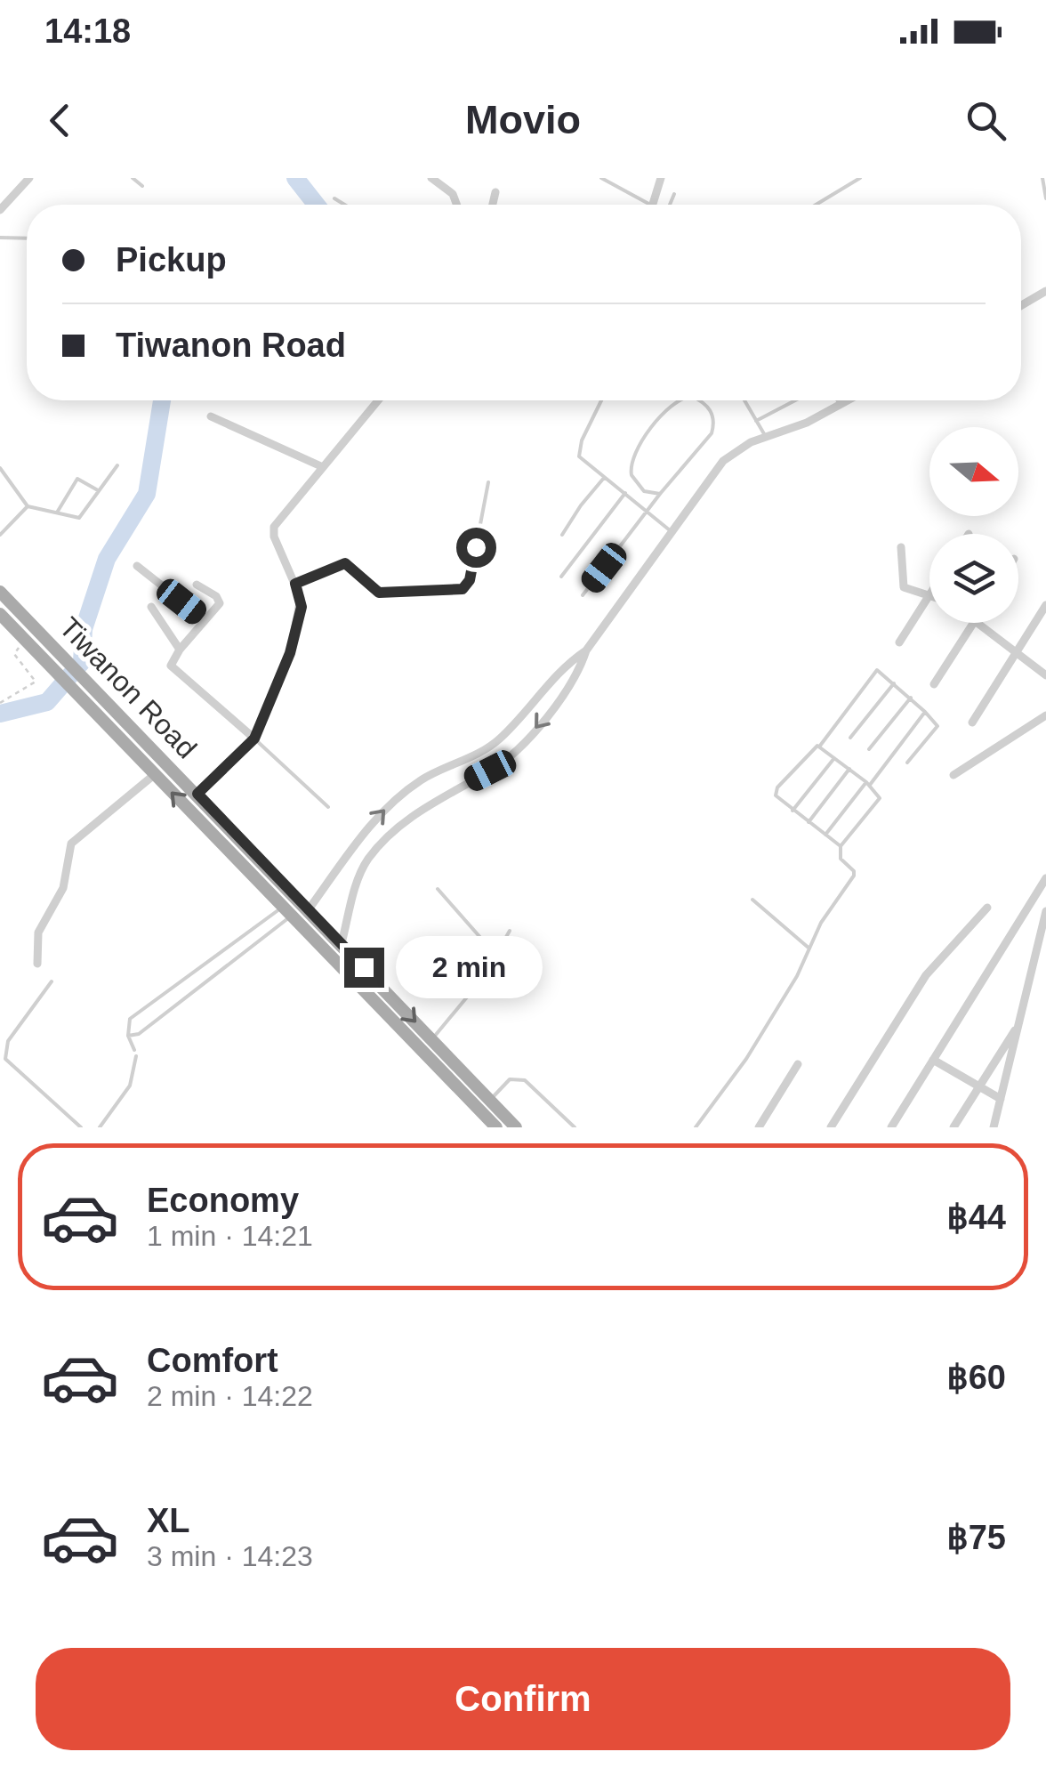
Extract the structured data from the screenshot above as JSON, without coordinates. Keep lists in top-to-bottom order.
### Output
{
  "streets": {
    "main road": ["Tiwanon Road"]
  },
  "north": "right",
  "page": {
    "status": "14:18",
    "header": "Movio",
    "banner": ["Pickup", "Tiwanon Road"],
    "bubble": "2 min",
    "list": [
      {
        "name": "Economy",
        "note": "1 min · 14:21",
        "value": "฿44"
      },
      {
        "name": "Comfort",
        "note": "2 min · 14:22",
        "value": "฿60"
      },
      {
        "name": "XL",
        "note": "3 min · 14:23",
        "value": "฿75"
      }
    ],
    "buttons": "Confirm"
  }
}
